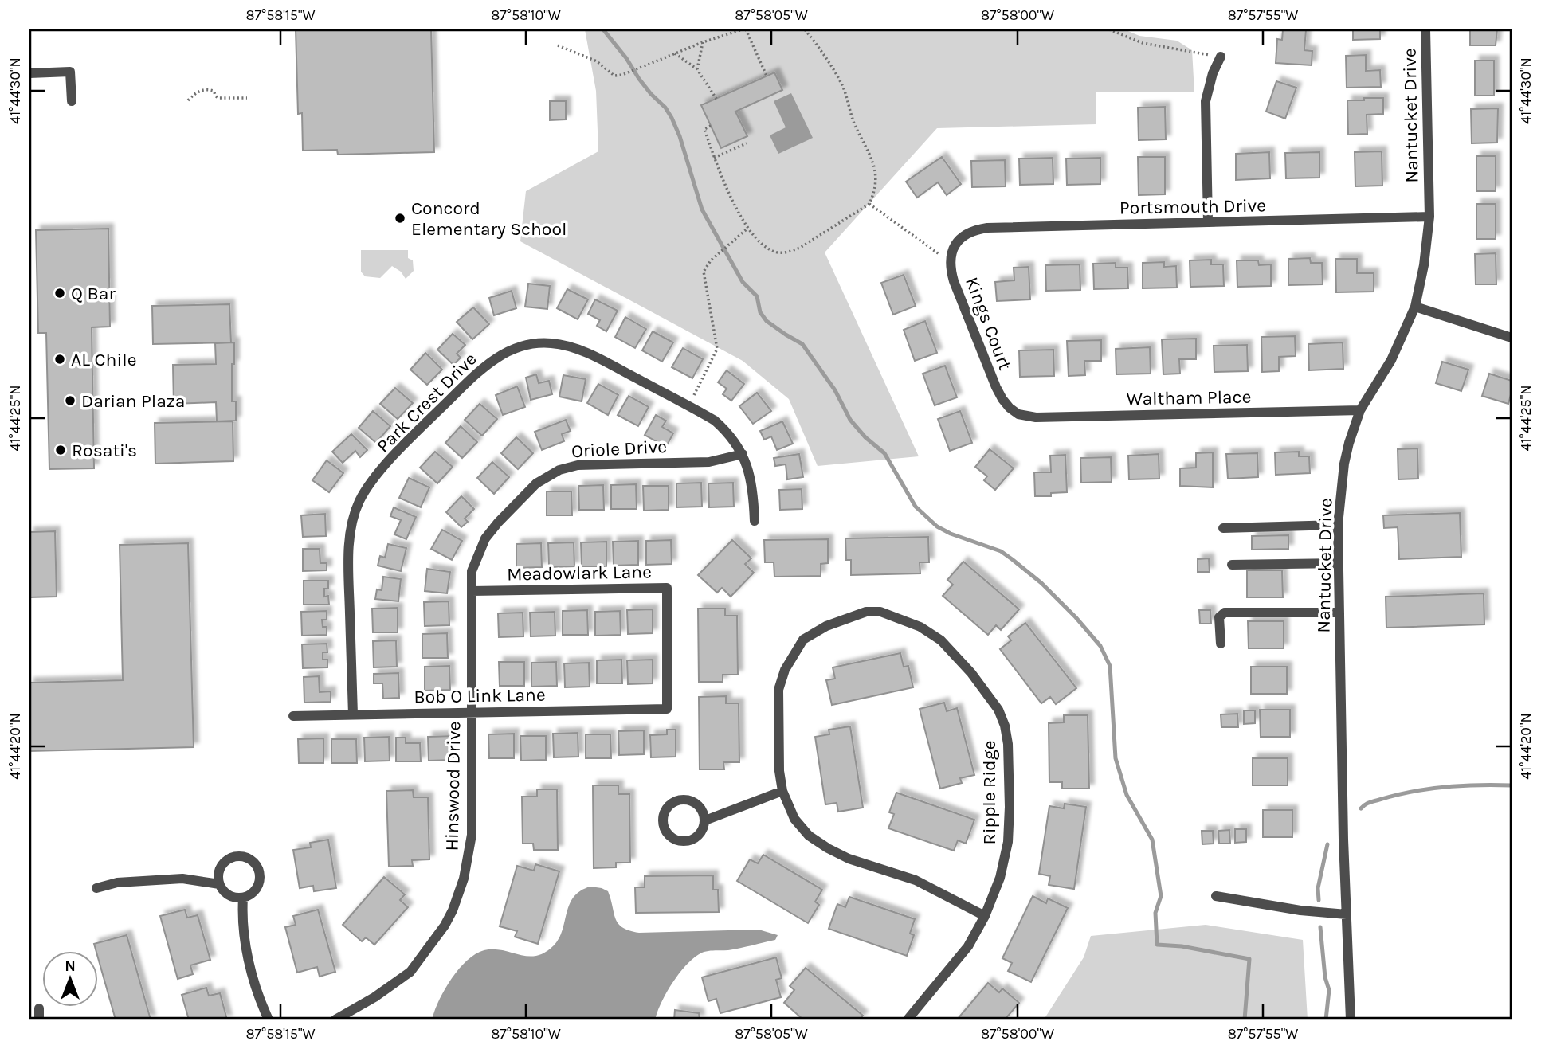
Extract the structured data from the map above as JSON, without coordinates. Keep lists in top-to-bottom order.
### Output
{
  "streets": {
    "street": [
      "Nantucket Drive",
      "Portsmouth Drive",
      "Kings Court",
      "Waltham Place",
      "Park Crest Drive",
      "Oriole Drive",
      "Meadowlark Lane",
      "Bob O Link Lane",
      "Hinswood Drive",
      "Ripple Ridge"
    ]
  },
  "crossings": [
    ["Nantucket Drive", "Portsmouth Drive"],
    ["Nantucket Drive", "Waltham Place"],
    ["Portsmouth Drive", "Kings Court"],
    ["Kings Court", "Waltham Place"],
    ["Park Crest Drive", "Oriole Drive"],
    ["Park Crest Drive", "Bob O Link Lane"],
    ["Oriole Drive", "Meadowlark Lane"],
    ["Oriole Drive", "Hinswood Drive"],
    ["Meadowlark Lane", "Bob O Link Lane"],
    ["Bob O Link Lane", "Hinswood Drive"]
  ],
  "places": [
    "Concord Elementary School",
    "Q Bar",
    "AL Chile",
    "Darian Plaza",
    "Rosati's"
  ],
  "north": "top",
  "coordinates": [
    "87°58'15\"W",
    "87°58'10\"W",
    "87°58'05\"W",
    "87°58'00\"W",
    "87°57'55\"W",
    "41°44'30\"N",
    "41°44'25\"N",
    "41°44'20\"N"
  ]
}
